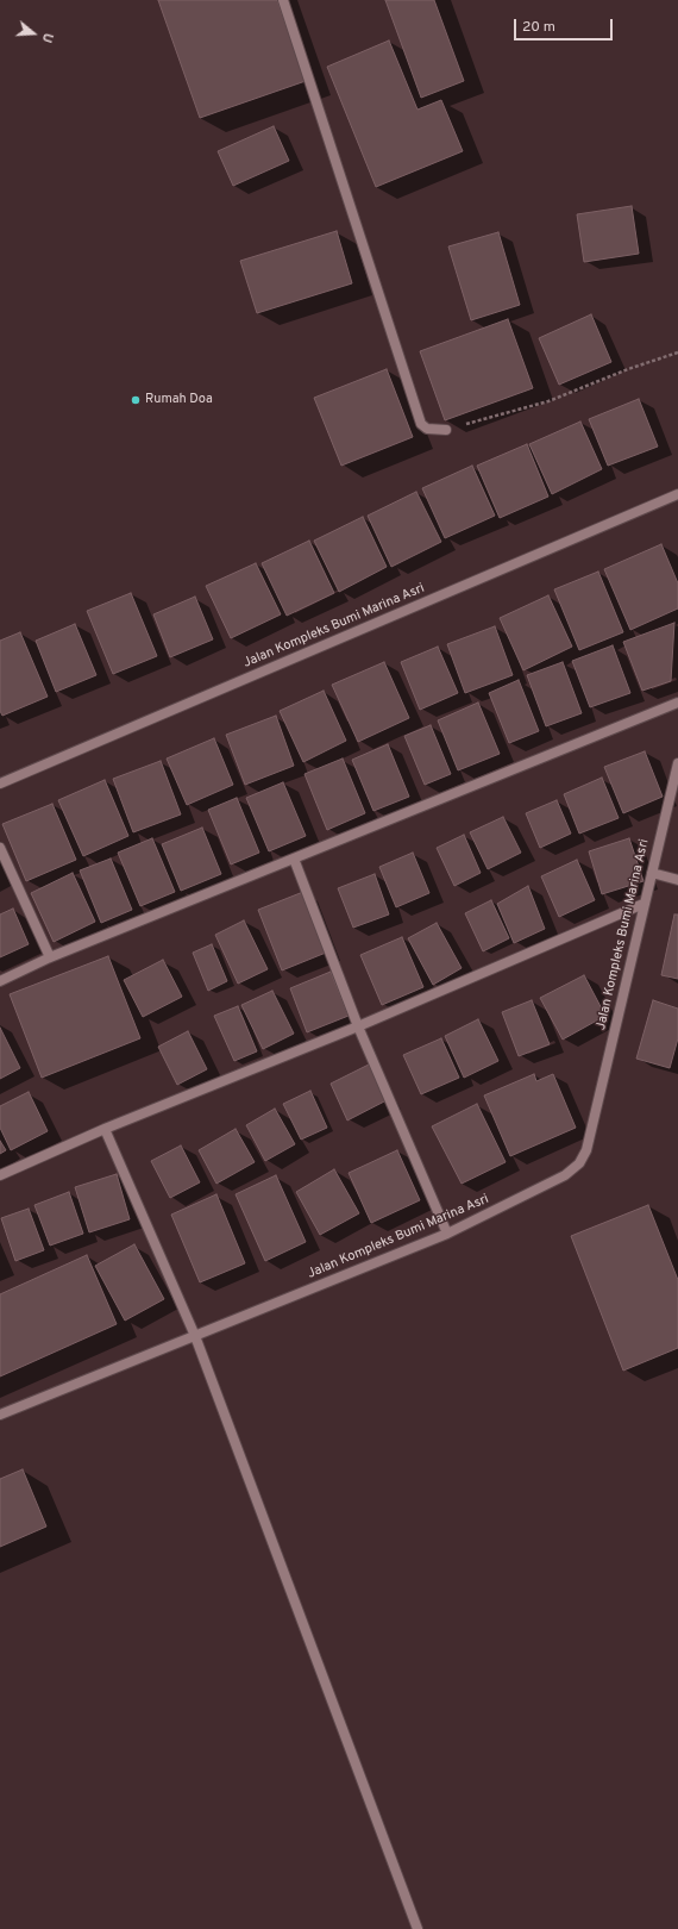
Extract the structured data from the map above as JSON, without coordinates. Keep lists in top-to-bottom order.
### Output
{
  "streets": {
    "street": ["Jalan Kompleks Bumi Marina Asri"]
  },
  "places": ["Rumah Doa"],
  "scale_bar": "20 m",
  "north": "right"
}
